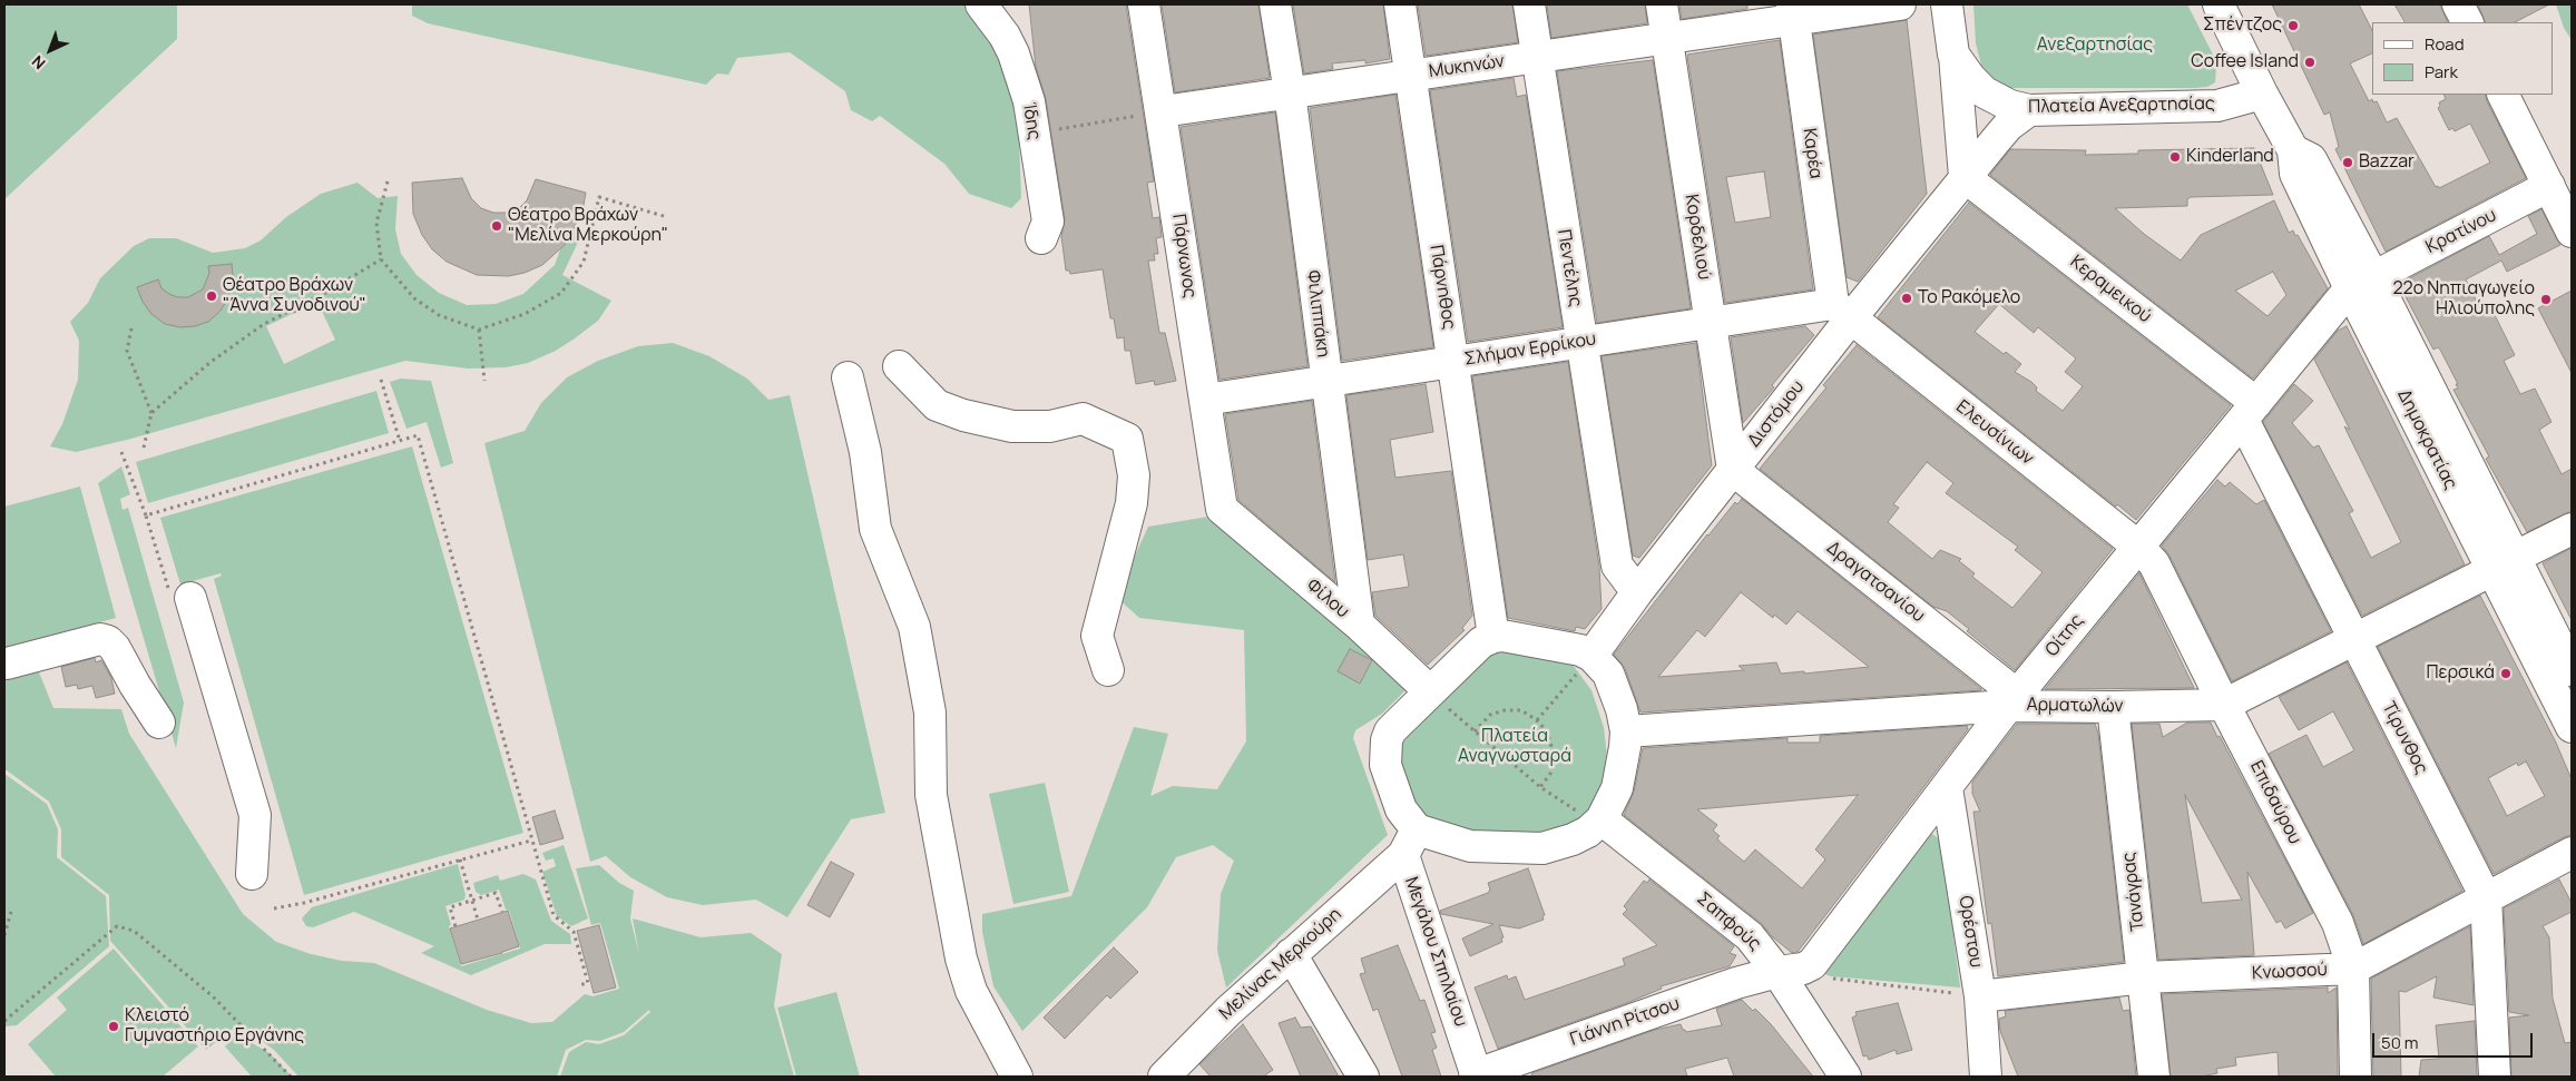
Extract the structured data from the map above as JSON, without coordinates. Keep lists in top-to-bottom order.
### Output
{
  "streets": {
    "street": [
      "Μυκηνών",
      "Πλατεία Ανεξαρτησίας",
      "Ίδης",
      "Καρέα",
      "Κρατίνου",
      "Κορδελιού",
      "Πάρνωνος",
      "Πεντέλης",
      "Πάρνηθος",
      "Κεραµεικού",
      "Φιλιππάκη",
      "Σλήμαν Ερρίκου",
      "Διστόμου",
      "Ελευσίνιων",
      "Δημοκρατίας",
      "Δραγατσανίου",
      "Φίλου",
      "Οίτης",
      "Αρματωλών",
      "Τίρυνθος",
      "Επιδαύρου",
      "Τανάγρας",
      "Σαπφούς",
      "Ορέστου",
      "Μεγάλου Σπηλαίου",
      "Μελίνας Μερκούρη",
      "Κνωσσού",
      "Γιάννη Ρίτσου"
    ]
  },
  "crossings": [
    ["Μυκηνών", "Καρέα"],
    ["Μυκηνών", "Κορδελιού"],
    ["Μυκηνών", "Πάρνωνος"],
    ["Μυκηνών", "Πεντέλης"],
    ["Μυκηνών", "Πάρνηθος"],
    ["Μυκηνών", "Φιλιππάκη"],
    ["Πλατεία Ανεξαρτησίας", "Διστόμου"],
    ["Πλατεία Ανεξαρτησίας", "Δημοκρατίας"],
    ["Καρέα", "Σλήμαν Ερρίκου"],
    ["Καρέα", "Διστόμου"],
    ["Καρέα", "Ελευσίνιων"],
    ["Κρατίνου", "Δημοκρατίας"],
    ["Κρατίνου", "Οίτης"],
    ["Κορδελιού", "Σλήμαν Ερρίκου"],
    ["Κορδελιού", "Διστόμου"],
    ["Κορδελιού", "Δραγατσανίου"],
    ["Πάρνωνος", "Σλήμαν Ερρίκου"],
    ["Πάρνωνος", "Φίλου"],
    ["Πεντέλης", "Σλήμαν Ερρίκου"],
    ["Πεντέλης", "Διστόμου"],
    ["Πάρνηθος", "Σλήμαν Ερρίκου"],
    ["Πάρνηθος", "Μεγάλου Σπηλαίου"],
    ["Κεραµεικού", "Διστόμου"],
    ["Κεραµεικού", "Οίτης"],
    ["Κεραµεικού", "Τίρυνθος"],
    ["Φιλιππάκη", "Σλήμαν Ερρίκου"],
    ["Φιλιππάκη", "Φίλου"],
    ["Σλήμαν Ερρίκου", "Διστόμου"],
    ["Σλήμαν Ερρίκου", "Ελευσίνιων"],
    ["Διστόμου", "Ελευσίνιων"],
    ["Διστόμου", "Δραγατσανίου"],
    ["Ελευσίνιων", "Οίτης"],
    ["Ελευσίνιων", "Επιδαύρου"],
    ["Δημοκρατίας", "Οίτης"],
    ["Δημοκρατίας", "Αρματωλών"],
    ["Δραγατσανίου", "Οίτης"],
    ["Δραγατσανίου", "Αρματωλών"],
    ["Φίλου", "Μεγάλου Σπηλαίου"],
    ["Οίτης", "Αρματωλών"],
    ["Οίτης", "Τίρυνθος"],
    ["Οίτης", "Επιδαύρου"],
    ["Οίτης", "Σαπφούς"],
    ["Οίτης", "Ορέστου"],
    ["Οίτης", "Γιάννη Ρίτσου"],
    ["Αρματωλών", "Τίρυνθος"],
    ["Αρματωλών", "Επιδαύρου"],
    ["Αρματωλών", "Τανάγρας"],
    ["Τίρυνθος", "Κνωσσού"],
    ["Επιδαύρου", "Κνωσσού"],
    ["Τανάγρας", "Κνωσσού"],
    ["Σαπφούς", "Γιάννη Ρίτσου"],
    ["Ορέστου", "Κνωσσού"],
    ["Μεγάλου Σπηλαίου", "Μελίνας Μερκούρη"],
    ["Μεγάλου Σπηλαίου", "Γιάννη Ρίτσου"]
  ],
  "parks": ["Ανεξαρτησίας", "Πλατεία Αναγνωσταρά"],
  "places": [
    "Σπέντζος",
    "Coffee Island",
    "Kinderland",
    "Bazzar",
    "Θέατρο Βράχων \"Μελίνα Μερκούρη\"",
    "Θέατρο Βράχων \"Άννα Συνοδινού\"",
    "Το Ρακόμελο",
    "22ο Νηπιαγωγείο Ηλιούπολης",
    "Περσικά",
    "Κλειστό Γυμναστήριο Εργάνης"
  ],
  "legend": ["Road", "Park"],
  "scale_bar": "50 m",
  "north": "bottom left"
}
